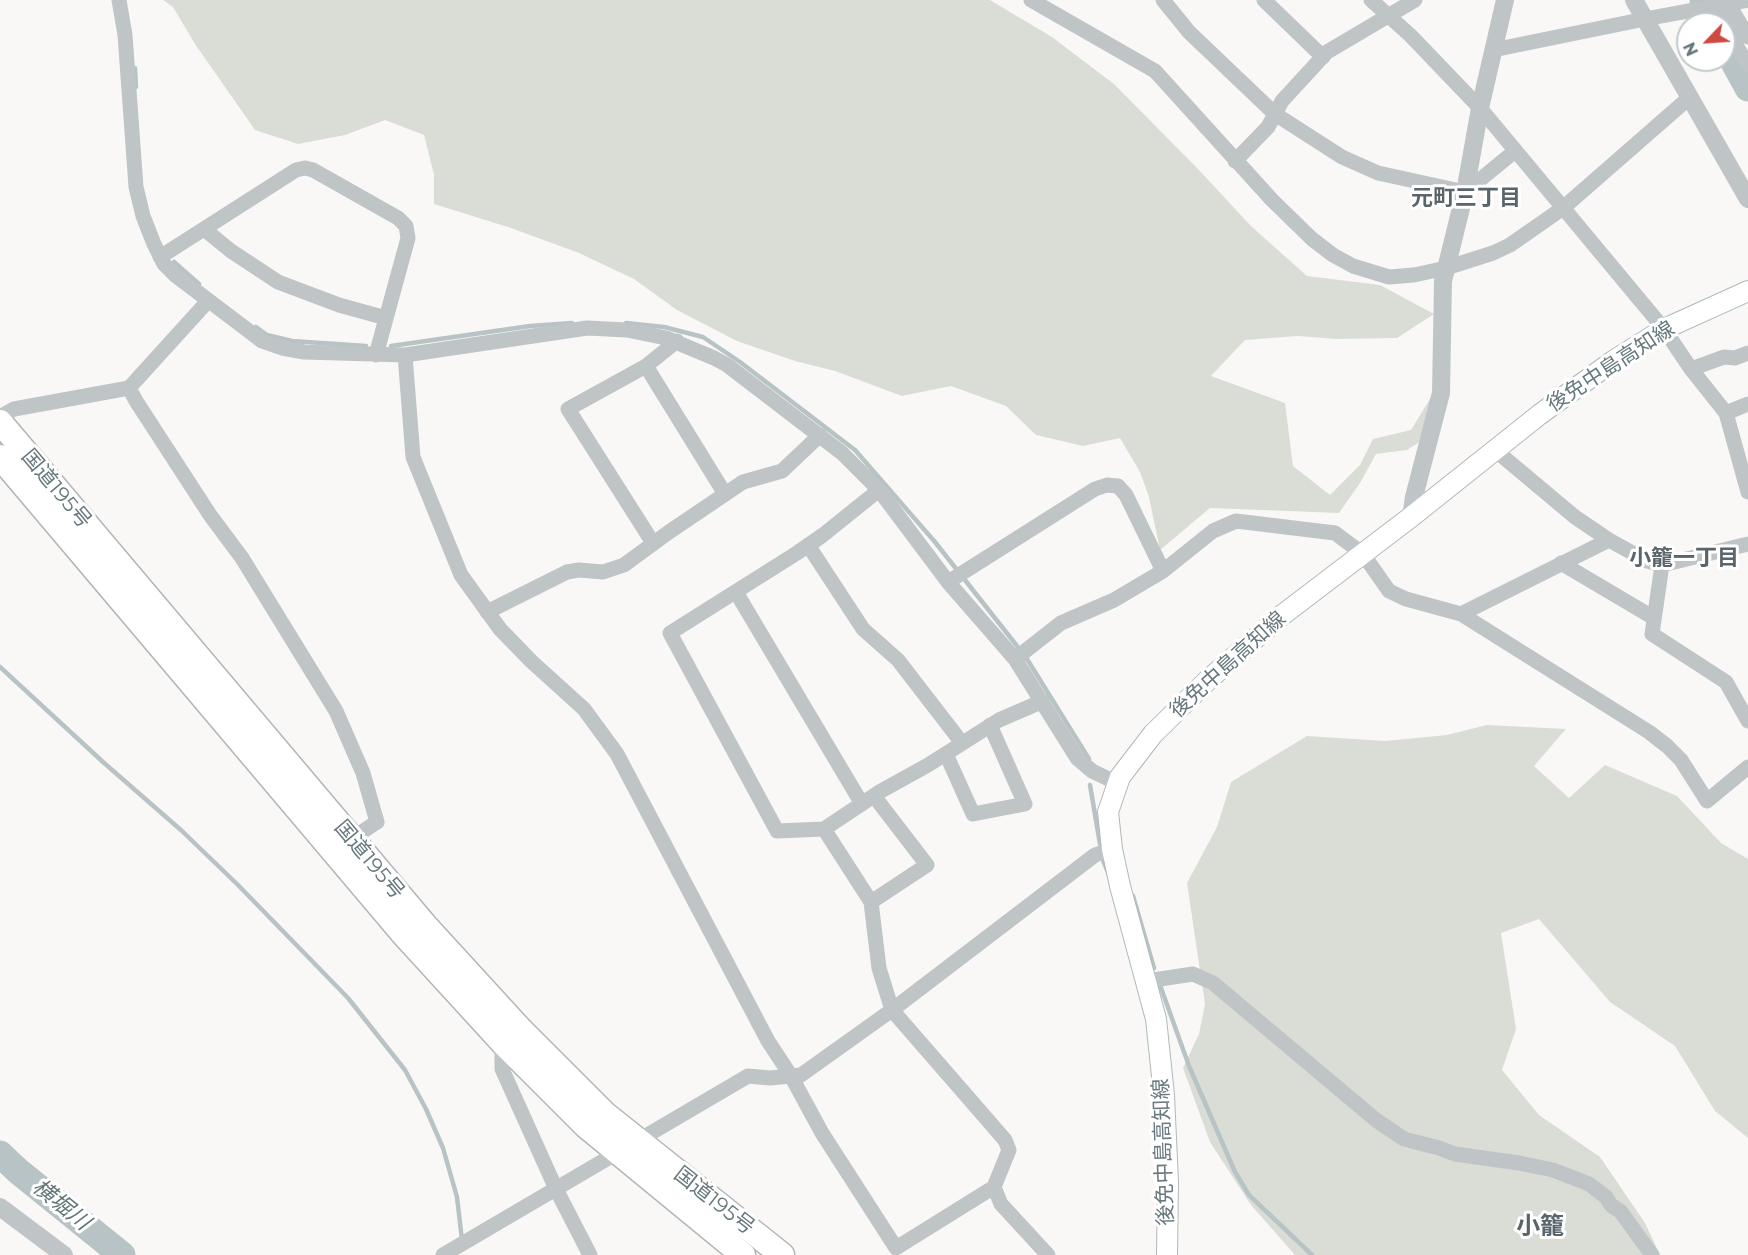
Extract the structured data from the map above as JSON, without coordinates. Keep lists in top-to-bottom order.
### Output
{
  "streets": {
    "highway": ["国道195号"],
    "main road": ["後免中島高知線"]
  },
  "districts": ["元町三丁目", "小籠一丁目", "小籠"],
  "water": ["横堀川"],
  "north": "bottom left"
}
